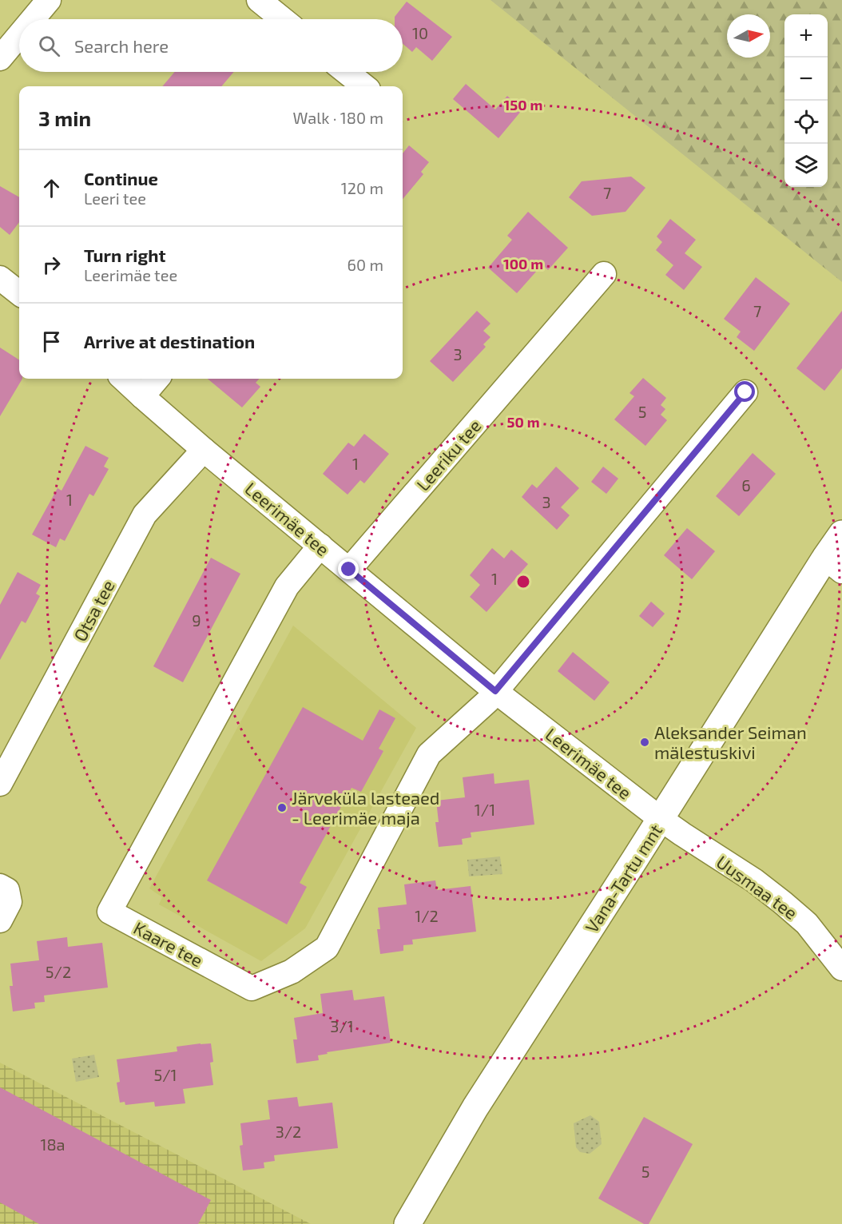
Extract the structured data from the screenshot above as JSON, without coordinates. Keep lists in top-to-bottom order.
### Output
{
  "streets": {
    "street": [
      "Leeriku tee",
      "Leerimäe tee",
      "Otsa tee",
      "Vana-Tartu mnt",
      "Uusmaa tee",
      "Kaare tee"
    ]
  },
  "crossings": [
    ["Leeriku tee", "Leerimäe tee"],
    ["Leerimäe tee", "Otsa tee"],
    ["Leerimäe tee", "Vana-Tartu mnt"],
    ["Leerimäe tee", "Uusmaa tee"],
    ["Leerimäe tee", "Kaare tee"],
    ["Vana-Tartu mnt", "Uusmaa tee"]
  ],
  "places": ["Aleksander Seiman mälestuskivi", "Järveküla lasteaed - Leerimäe maja"],
  "house_numbers": [
    "10",
    "7",
    "7",
    "3",
    "5",
    "1",
    "6",
    "1",
    "3",
    "1",
    "9",
    "1/1",
    "1/2",
    "5/2",
    "3/1",
    "5/1",
    "3/2",
    "18a",
    "5"
  ],
  "north": "right",
  "page": {
    "map_buttons": ["+", "−"],
    "search": "Search here",
    "heading": ["3 min", "Walk · 180 m"],
    "list": [
      ["Continue", "Leeri tee", "120 m"],
      ["Turn right", "Leerimäe tee", "60 m"],
      "Arrive at destination"
    ]
  },
  "rings": ["150 m", "100 m", "50 m"]
}
